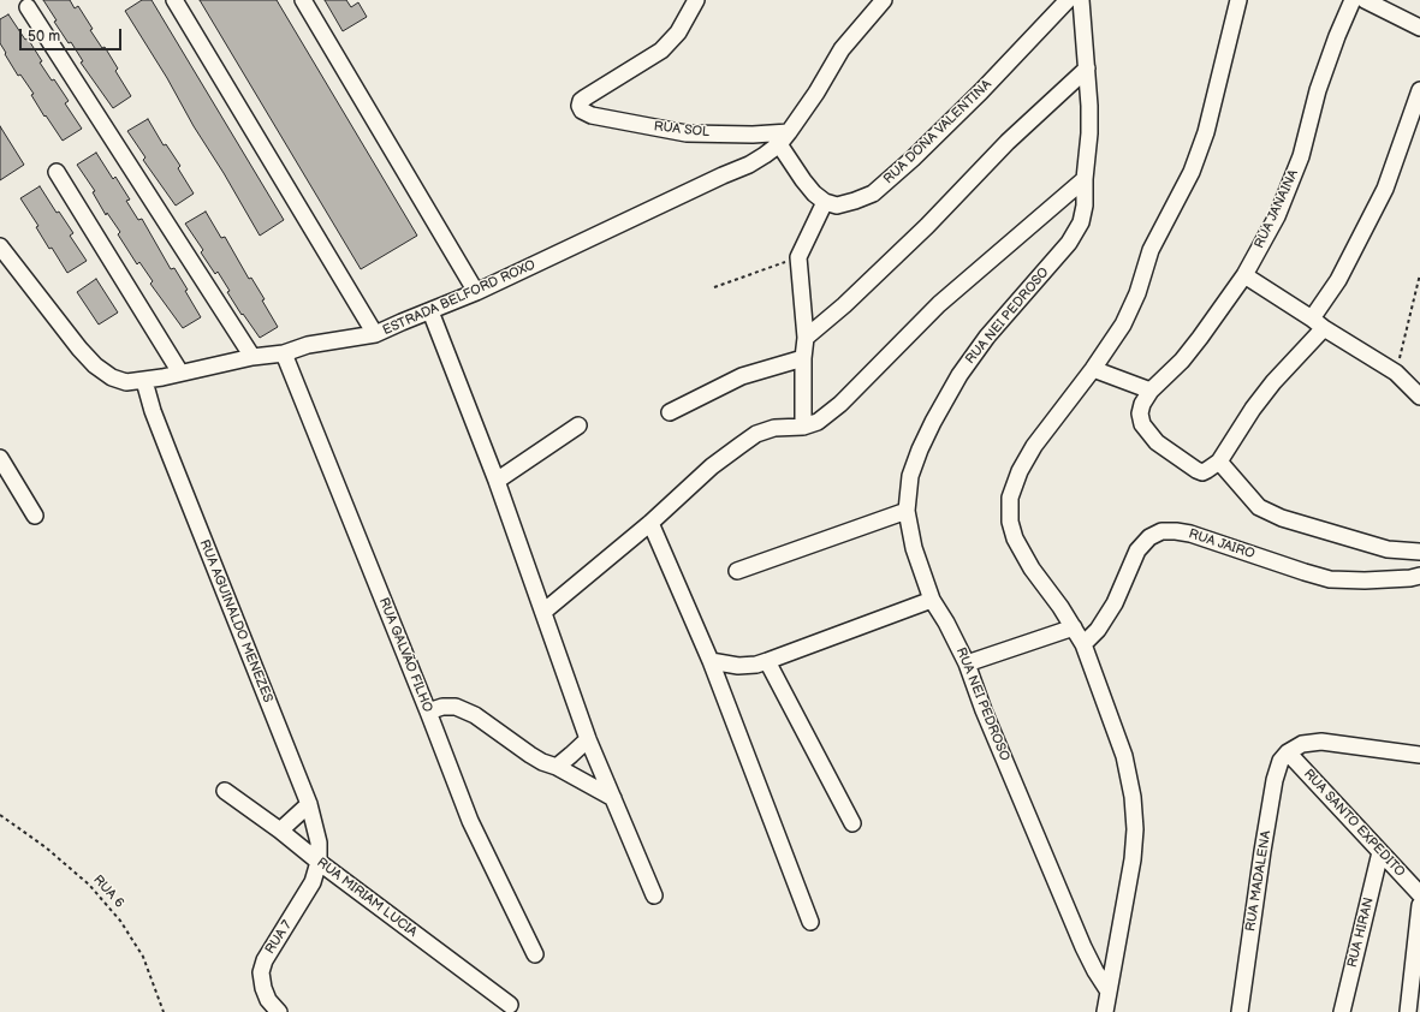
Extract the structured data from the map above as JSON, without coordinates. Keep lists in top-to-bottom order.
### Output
{
  "streets": {
    "street": [
      "RUA SOL",
      "RUA DONA VALENTINA",
      "RUA JANAINA",
      "ESTRADA BELFORD ROXO",
      "RUA NEI PEDROSO",
      "RUA JAIRO",
      "RUA AGUINALDO MENEZES",
      "RUA GALVÃO FILHO",
      "RUA SANTO EXPEDITO",
      "RUA MADALENA",
      "RUA MIRIAM LUCIA",
      "RUA HIRAN",
      "RUA 7"
    ],
    "path": ["RUA 6"]
  },
  "crossings": [
    ["RUA SOL", "ESTRADA BELFORD ROXO"],
    ["ESTRADA BELFORD ROXO", "RUA AGUINALDO MENEZES"],
    ["ESTRADA BELFORD ROXO", "RUA GALVÃO FILHO"],
    ["RUA AGUINALDO MENEZES", "RUA MIRIAM LUCIA"],
    ["RUA AGUINALDO MENEZES", "RUA 7"],
    ["RUA SANTO EXPEDITO", "RUA MADALENA"],
    ["RUA SANTO EXPEDITO", "RUA HIRAN"],
    ["RUA MIRIAM LUCIA", "RUA 7"]
  ],
  "scale_bar": "50 m"
}
